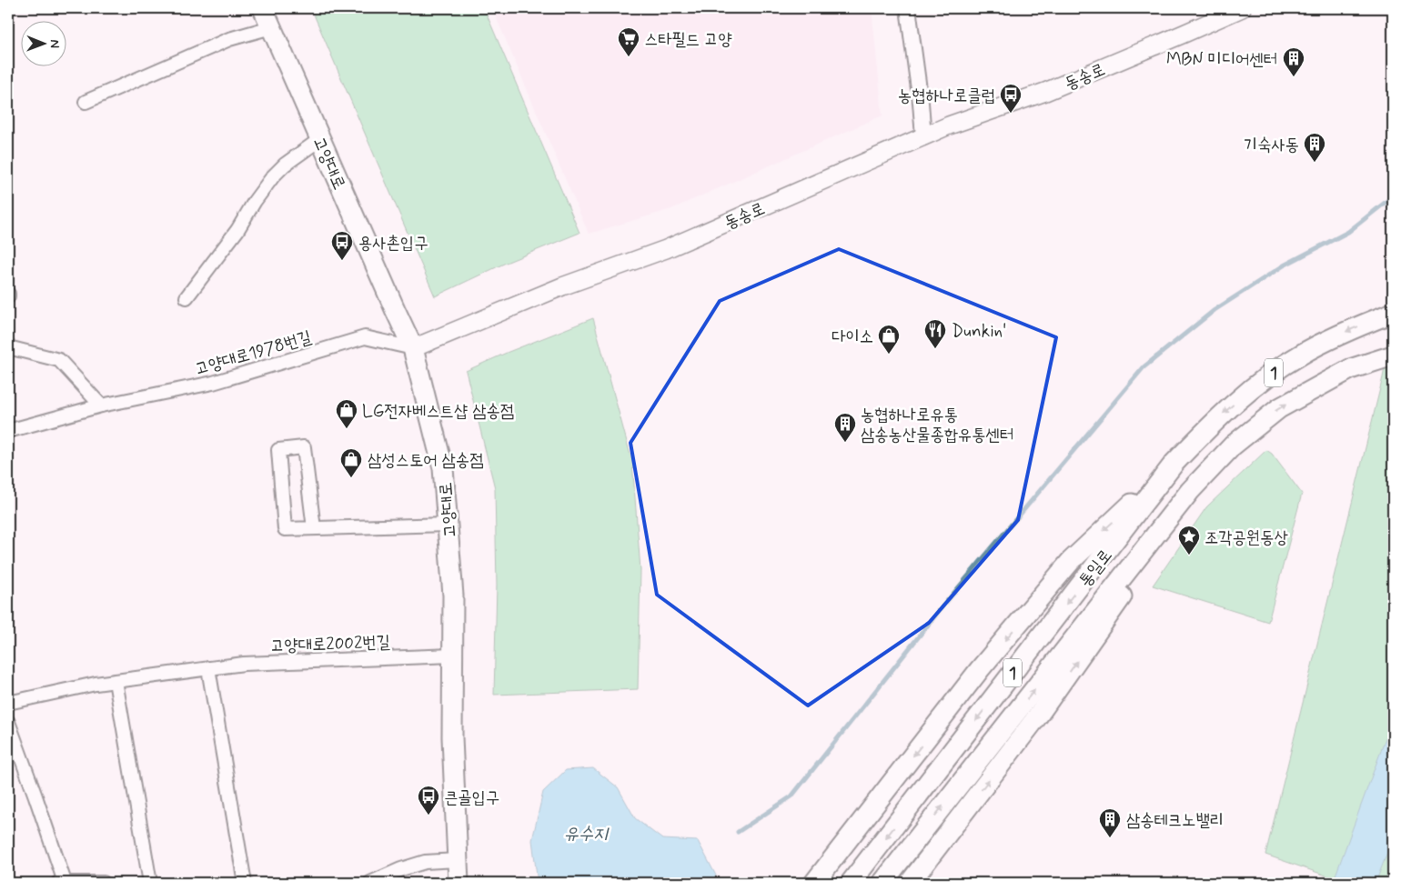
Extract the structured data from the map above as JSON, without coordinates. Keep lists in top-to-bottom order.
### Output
{
  "streets": {
    "main road": [
      "동송로",
      "고양대로",
      "1",
      "통일로"
    ],
    "street": ["고양대로1978번길", "고양대로2002번길"]
  },
  "crossings": [
    ["동송로", "고양대로"],
    ["동송로", "고양대로1978번길"],
    ["고양대로", "고양대로1978번길"],
    ["고양대로", "고양대로2002번길"]
  ],
  "water": ["유수지"],
  "places": {
    "supermarket": ["스타필드 고양"],
    "building": [
      "MBN 미디어센터",
      "기숙사동",
      "농협하나로유통 삼송농산물종합유통센터",
      "삼송테크노밸리"
    ],
    "bus stop": ["농협하나로클럽", "용사촌입구", "큰골입구"],
    "restaurant": ["Dunkin'"],
    "shop": ["다이소", "LG전자베스트샵 삼송점", "삼성스토어 삼송점"],
    "place": ["조각공원동상"]
  },
  "north": "right"
}
